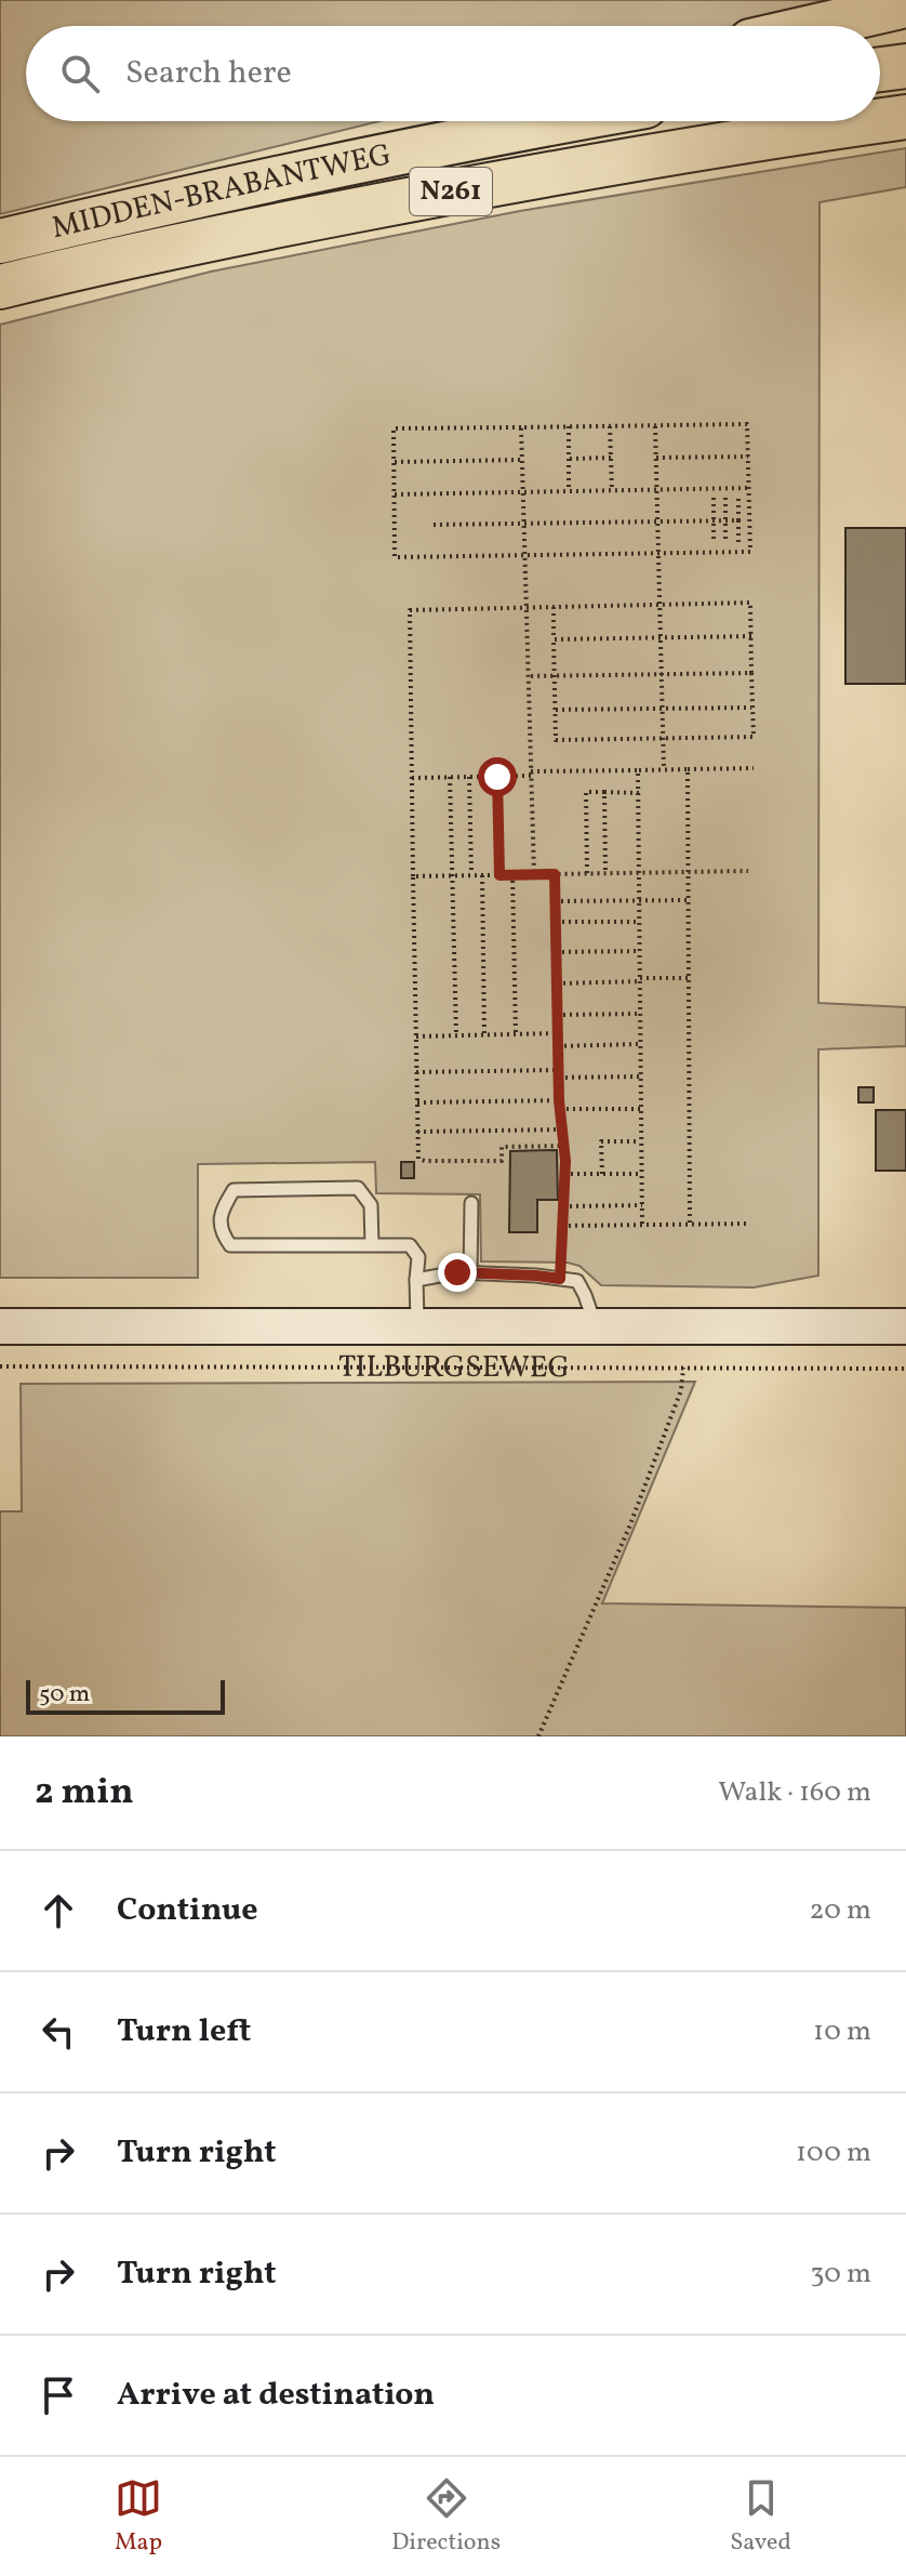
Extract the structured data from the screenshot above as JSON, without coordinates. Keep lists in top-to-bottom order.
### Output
{
  "streets": {
    "highway": ["MIDDEN-BRABANTWEG", "N261"],
    "street": ["TILBURGSEWEG"]
  },
  "crossings": [
    ["MIDDEN-BRABANTWEG", "N261"]
  ],
  "scale_bar": "50 m",
  "page": {
    "search": "Search here",
    "scale": "50 m",
    "heading": ["2 min", "Walk · 160 m"],
    "list": [
      ["Continue", "20 m"],
      ["Turn left", "10 m"],
      ["Turn right", "100 m"],
      ["Turn right", "30 m"],
      "Arrive at destination"
    ],
    "nav": ["Map", "Directions", "Saved"]
  }
}
